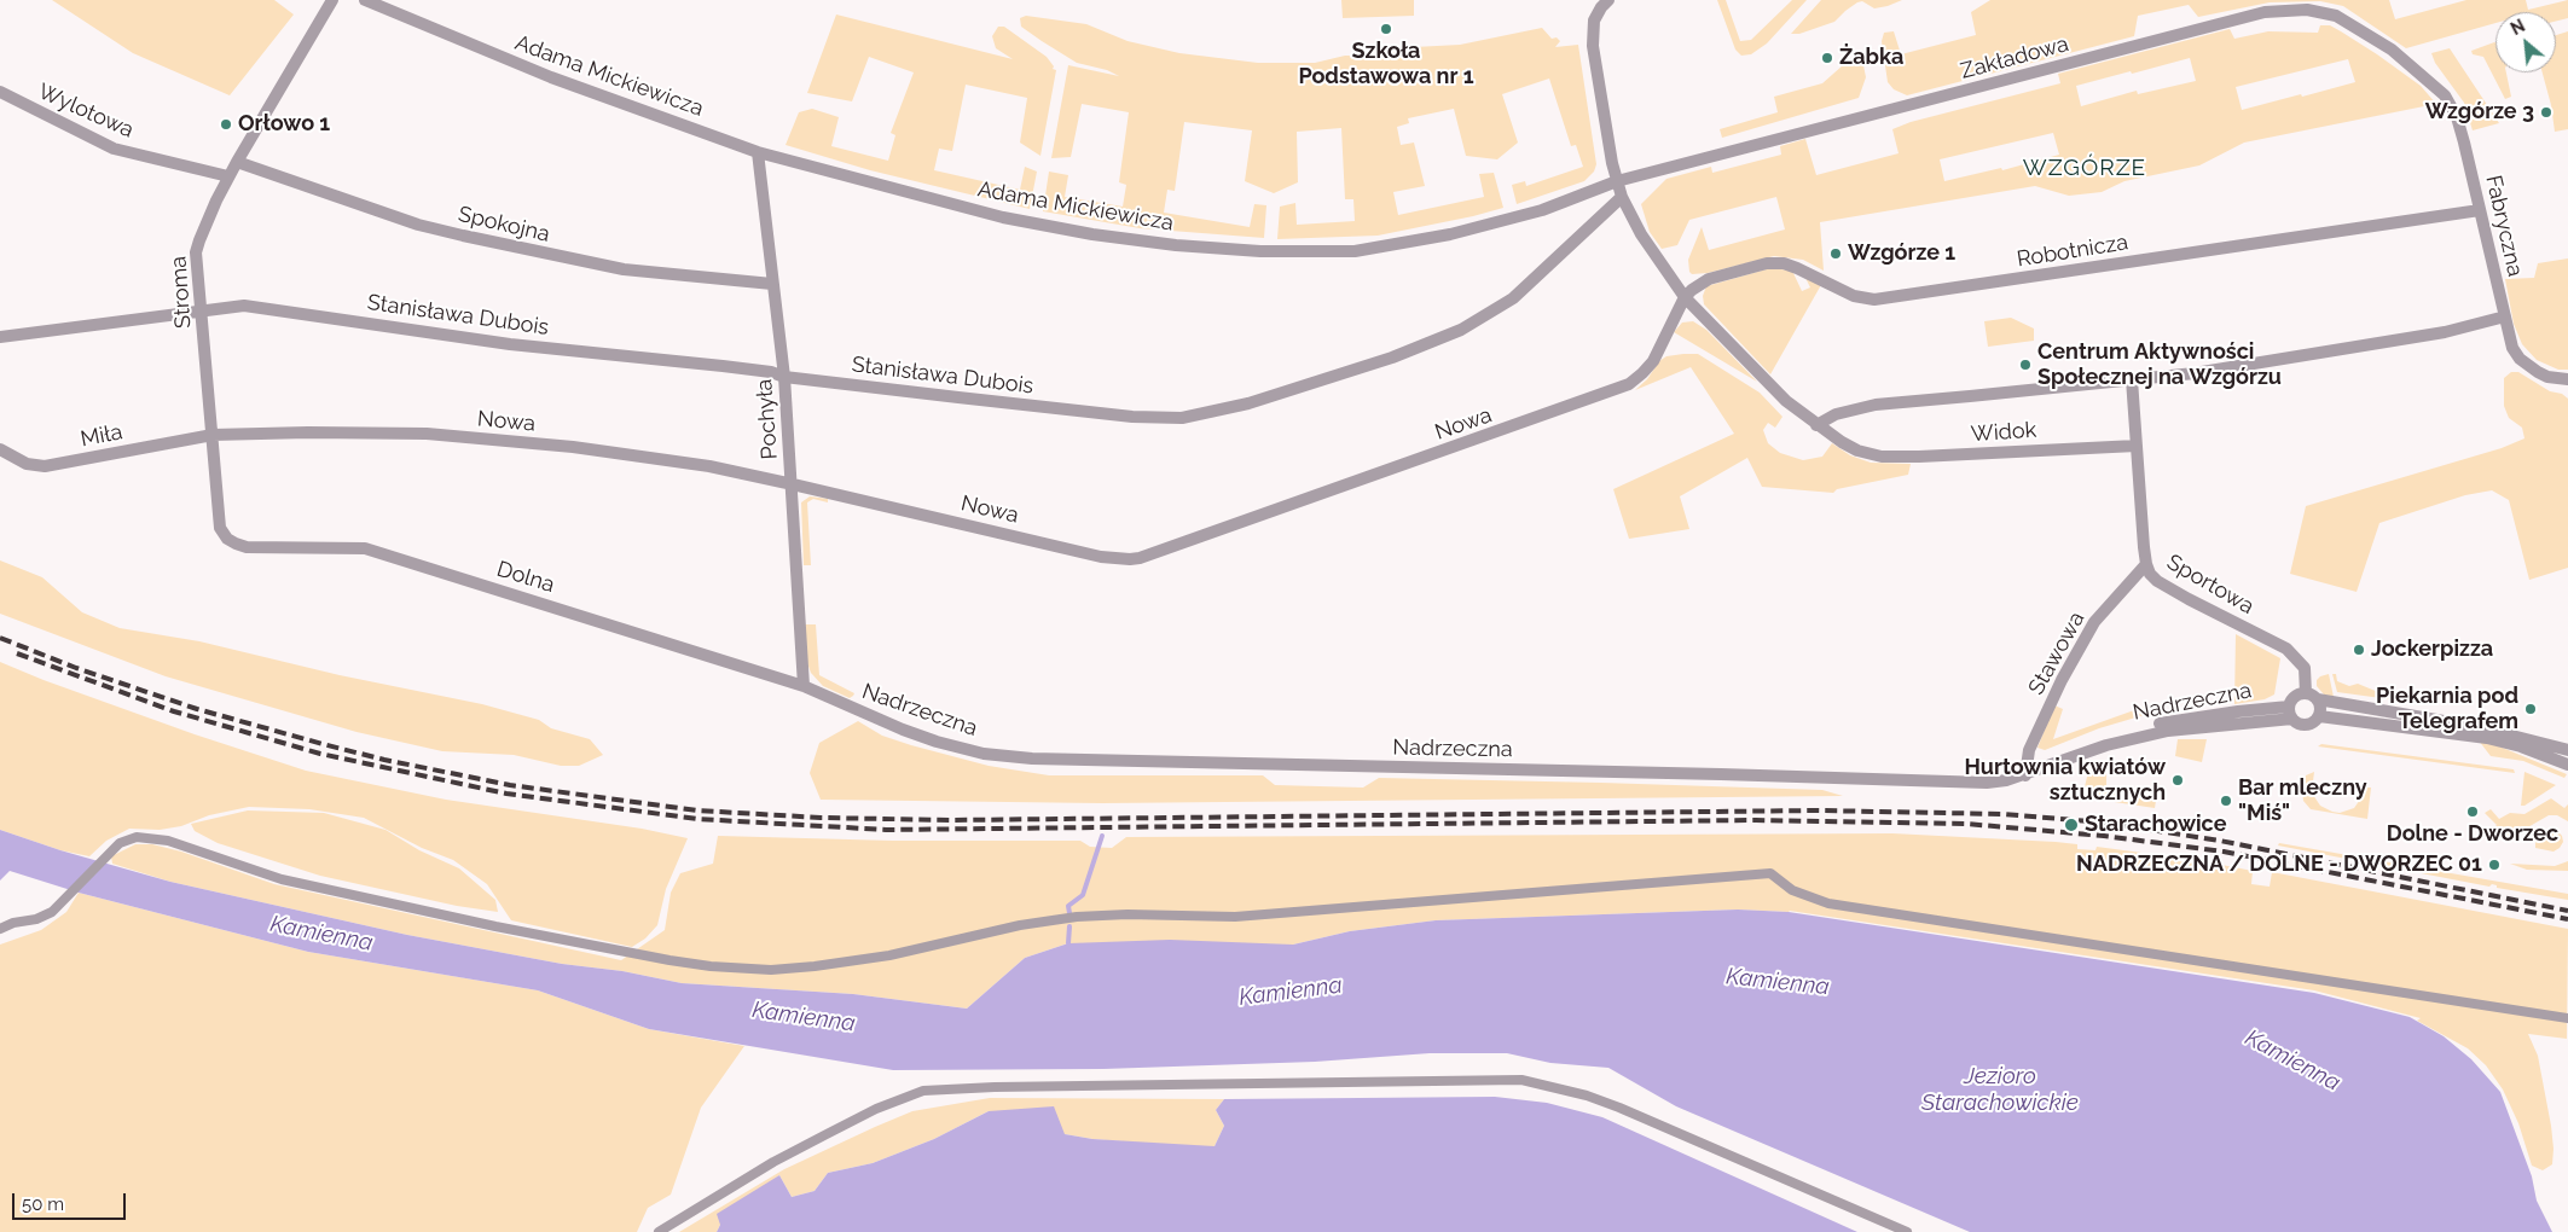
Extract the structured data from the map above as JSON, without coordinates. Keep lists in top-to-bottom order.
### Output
{
  "streets": {
    "street": [
      "Zakładowa",
      "Adama Mickiewicza",
      "Wylotowa",
      "Spokojna",
      "Fabryczna",
      "Robotnicza",
      "Stroma",
      "Stanisława Dubois",
      "Pochyła",
      "Nowa",
      "Widok",
      "Miła",
      "Dolna",
      "Sportowa",
      "Stawowa",
      "Nadrzeczna"
    ]
  },
  "crossings": [
    ["Zakładowa", "Adama Mickiewicza"],
    ["Zakładowa", "Fabryczna"],
    ["Zakładowa", "Widok"],
    ["Adama Mickiewicza", "Pochyła"],
    ["Adama Mickiewicza", "Widok"],
    ["Wylotowa", "Stroma"],
    ["Spokojna", "Stroma"],
    ["Spokojna", "Pochyła"],
    ["Fabryczna", "Robotnicza"],
    ["Fabryczna", "Widok"],
    ["Robotnicza", "Nowa"],
    ["Robotnicza", "Widok"],
    ["Stroma", "Stanisława Dubois"],
    ["Stroma", "Nowa"],
    ["Stroma", "Miła"],
    ["Stroma", "Dolna"],
    ["Stanisława Dubois", "Pochyła"],
    ["Stanisława Dubois", "Widok"],
    ["Pochyła", "Nowa"],
    ["Pochyła", "Dolna"],
    ["Pochyła", "Nadrzeczna"],
    ["Nowa", "Widok"],
    ["Nowa", "Miła"],
    ["Widok", "Sportowa"],
    ["Dolna", "Nadrzeczna"],
    ["Sportowa", "Stawowa"],
    ["Sportowa", "Nadrzeczna"],
    ["Stawowa", "Nadrzeczna"]
  ],
  "districts": ["WZGÓRZE"],
  "water": ["Kamienna", "Jezioro Starachowickie"],
  "places": [
    "Szkoła Podstawowa nr 1",
    "Żabka",
    "Wzgórze 3",
    "Orłowo 1",
    "Wzgórze 1",
    "Centrum Aktywności Społecznej na Wzgórzu",
    "Jockerpizza",
    "Piekarnia pod Telegrafem",
    "Hurtownia kwiatów sztucznych",
    "Bar mleczny \"Miś\"",
    "Dolne - Dworzec",
    "Starachowice",
    "NADRZECZNA / DOLNE - DWORZEC 01"
  ],
  "scale_bar": "50 m",
  "north": "top left"
}
